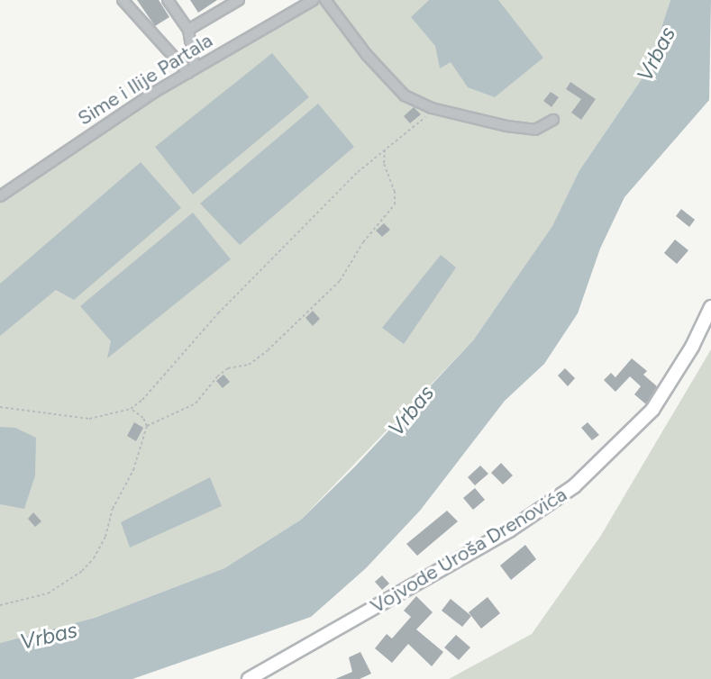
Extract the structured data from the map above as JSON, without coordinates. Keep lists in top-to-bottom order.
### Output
{
  "streets": {
    "main road": ["Vojvode Uroša Drenovića"],
    "street": ["Sime i Ilije Partala"]
  },
  "water": ["Vrbas"]
}
